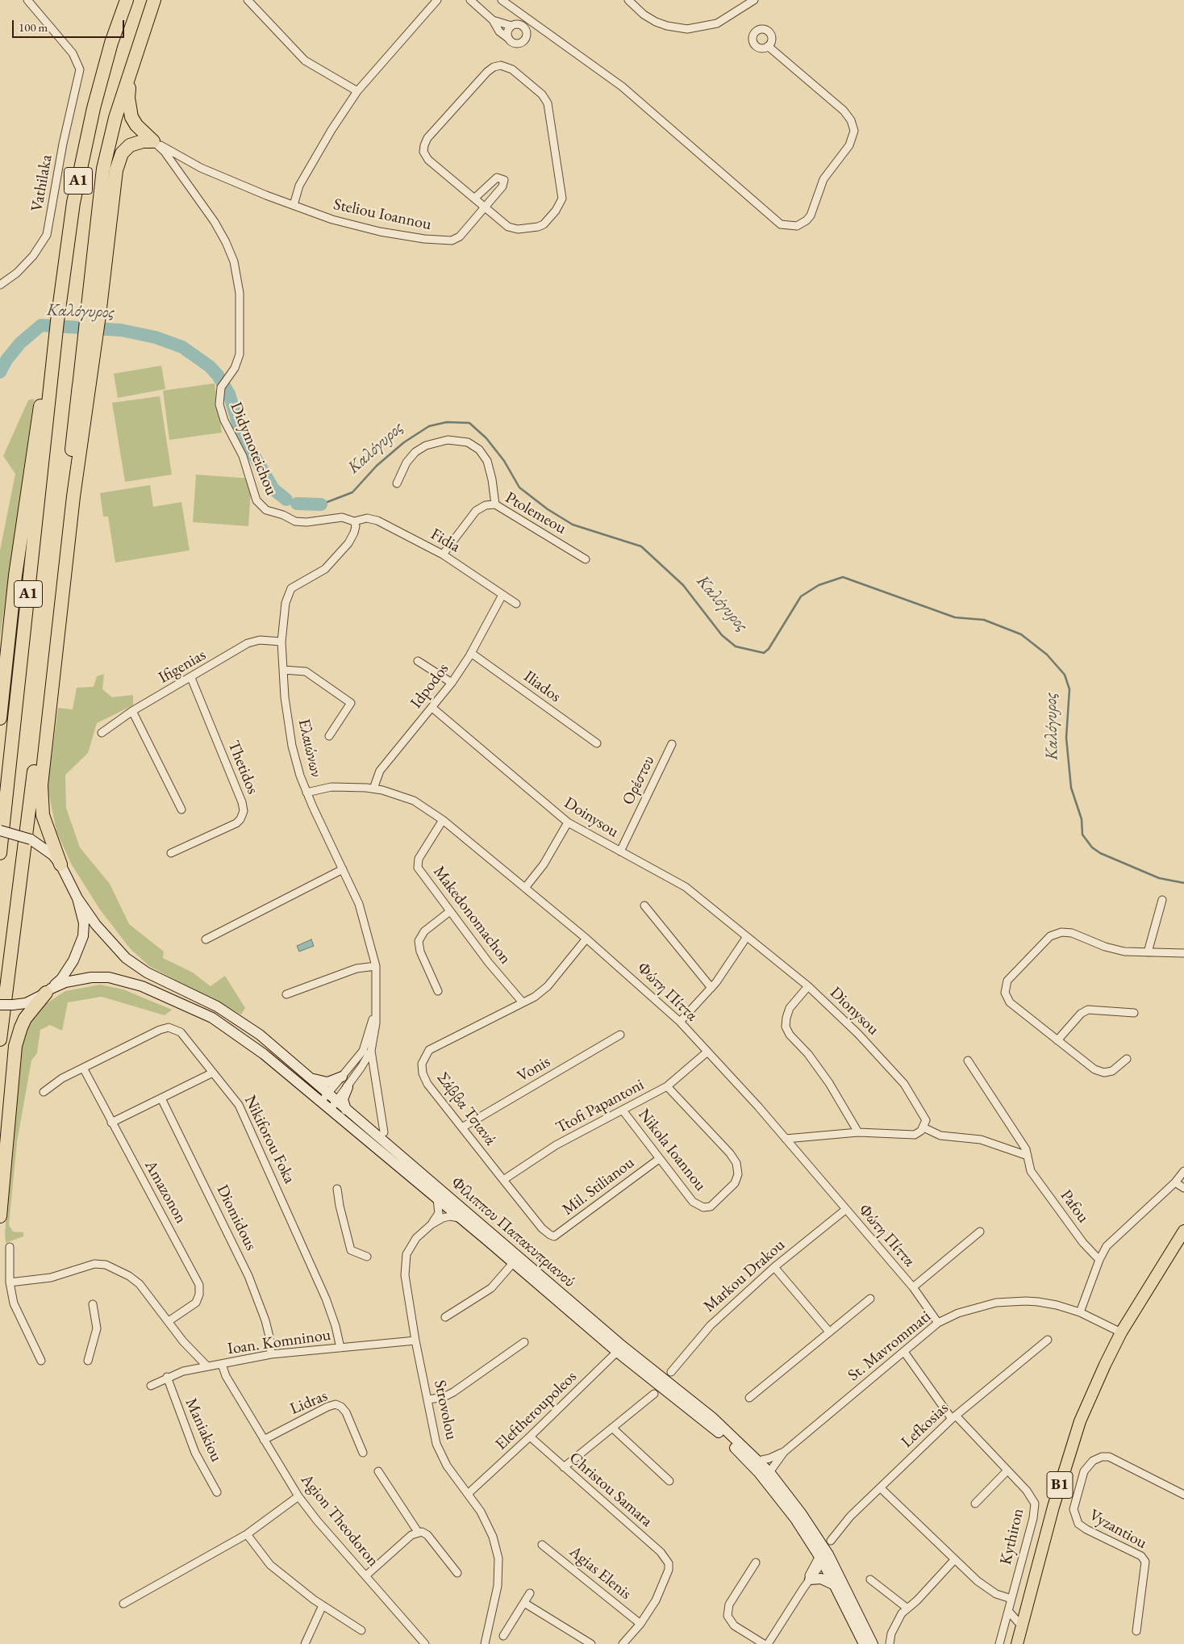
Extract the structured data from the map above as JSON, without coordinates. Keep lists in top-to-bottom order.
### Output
{
  "streets": {
    "highway": ["A1"],
    "main road": ["Φίλιππου Παπακυπριανού", "B1"],
    "street": [
      "Vathilaka",
      "Steliou Ioannou",
      "Didymoteichou",
      "Ptolemeou",
      "Fidia",
      "Ifigenias",
      "Idpodos",
      "Iliados",
      "Ελαιώνων",
      "Thetidos",
      "Ορέστου",
      "Doinysou",
      "Makedonomachon",
      "Φώτη Πίττα",
      "Dionysou",
      "Vonis",
      "Ttofi Papantoni",
      "Σάββα Τσιανά",
      "Nikiforou Foka",
      "Nikola Ioannou",
      "Mil. Stilianou",
      "Amazonon",
      "Pafou",
      "Diomidous",
      "Markou Drakou",
      "Ioan. Komninou",
      "St. Mavrommati",
      "Lidras",
      "Strovolou",
      "Eleftheroupoleos",
      "Lefkosias",
      "Maniakiou",
      "Christou Samara",
      "Agion Theodoron",
      "Vyzantiou",
      "Kythiron",
      "Agias Elenis"
    ]
  },
  "crossings": [
    ["Steliou Ioannou", "Didymoteichou"],
    ["Didymoteichou", "Fidia"],
    ["Didymoteichou", "Ελαιώνων"],
    ["Ptolemeou", "Fidia"],
    ["Fidia", "Idpodos"],
    ["Fidia", "Ελαιώνων"],
    ["Ifigenias", "Ελαιώνων"],
    ["Ifigenias", "Thetidos"],
    ["Idpodos", "Iliados"],
    ["Idpodos", "Doinysou"],
    ["Idpodos", "Φώτη Πίττα"],
    ["Ελαιώνων", "Φώτη Πίττα"],
    ["Ελαιώνων", "Φίλιππου Παπακυπριανού"],
    ["Ορέστου", "Doinysou"],
    ["Doinysou", "Dionysou"],
    ["Makedonomachon", "Φώτη Πίττα"],
    ["Makedonomachon", "Σάββα Τσιανά"],
    ["Φώτη Πίττα", "Ttofi Papantoni"],
    ["Φώτη Πίττα", "Σάββα Τσιανά"],
    ["Φώτη Πίττα", "Markou Drakou"],
    ["Φώτη Πίττα", "St. Mavrommati"],
    ["Vonis", "Σάββα Τσιανά"],
    ["Ttofi Papantoni", "Σάββα Τσιανά"],
    ["Ttofi Papantoni", "Nikola Ioannou"],
    ["Σάββα Τσιανά", "Mil. Stilianou"],
    ["Nikiforou Foka", "Amazonon"],
    ["Nikiforou Foka", "Ioan. Komninou"],
    ["Nikola Ioannou", "Mil. Stilianou"],
    ["Diomidous", "Ioan. Komninou"],
    ["Φίλιππου Παπακυπριανού", "St. Mavrommati"],
    ["Φίλιππου Παπακυπριανού", "Strovolou"],
    ["Φίλιππου Παπακυπριανού", "Eleftheroupoleos"],
    ["Φίλιππου Παπακυπριανού", "Lefkosias"],
    ["Ioan. Komninou", "Strovolou"],
    ["Ioan. Komninou", "Maniakiou"],
    ["Ioan. Komninou", "Agion Theodoron"],
    ["St. Mavrommati", "B1"],
    ["St. Mavrommati", "Kythiron"],
    ["Lidras", "Agion Theodoron"],
    ["Strovolou", "Eleftheroupoleos"],
    ["Eleftheroupoleos", "Christou Samara"],
    ["Lefkosias", "Kythiron"],
    ["Christou Samara", "Agias Elenis"]
  ],
  "water": ["Καλόγυρος"],
  "scale_bar": "100 m"
}
